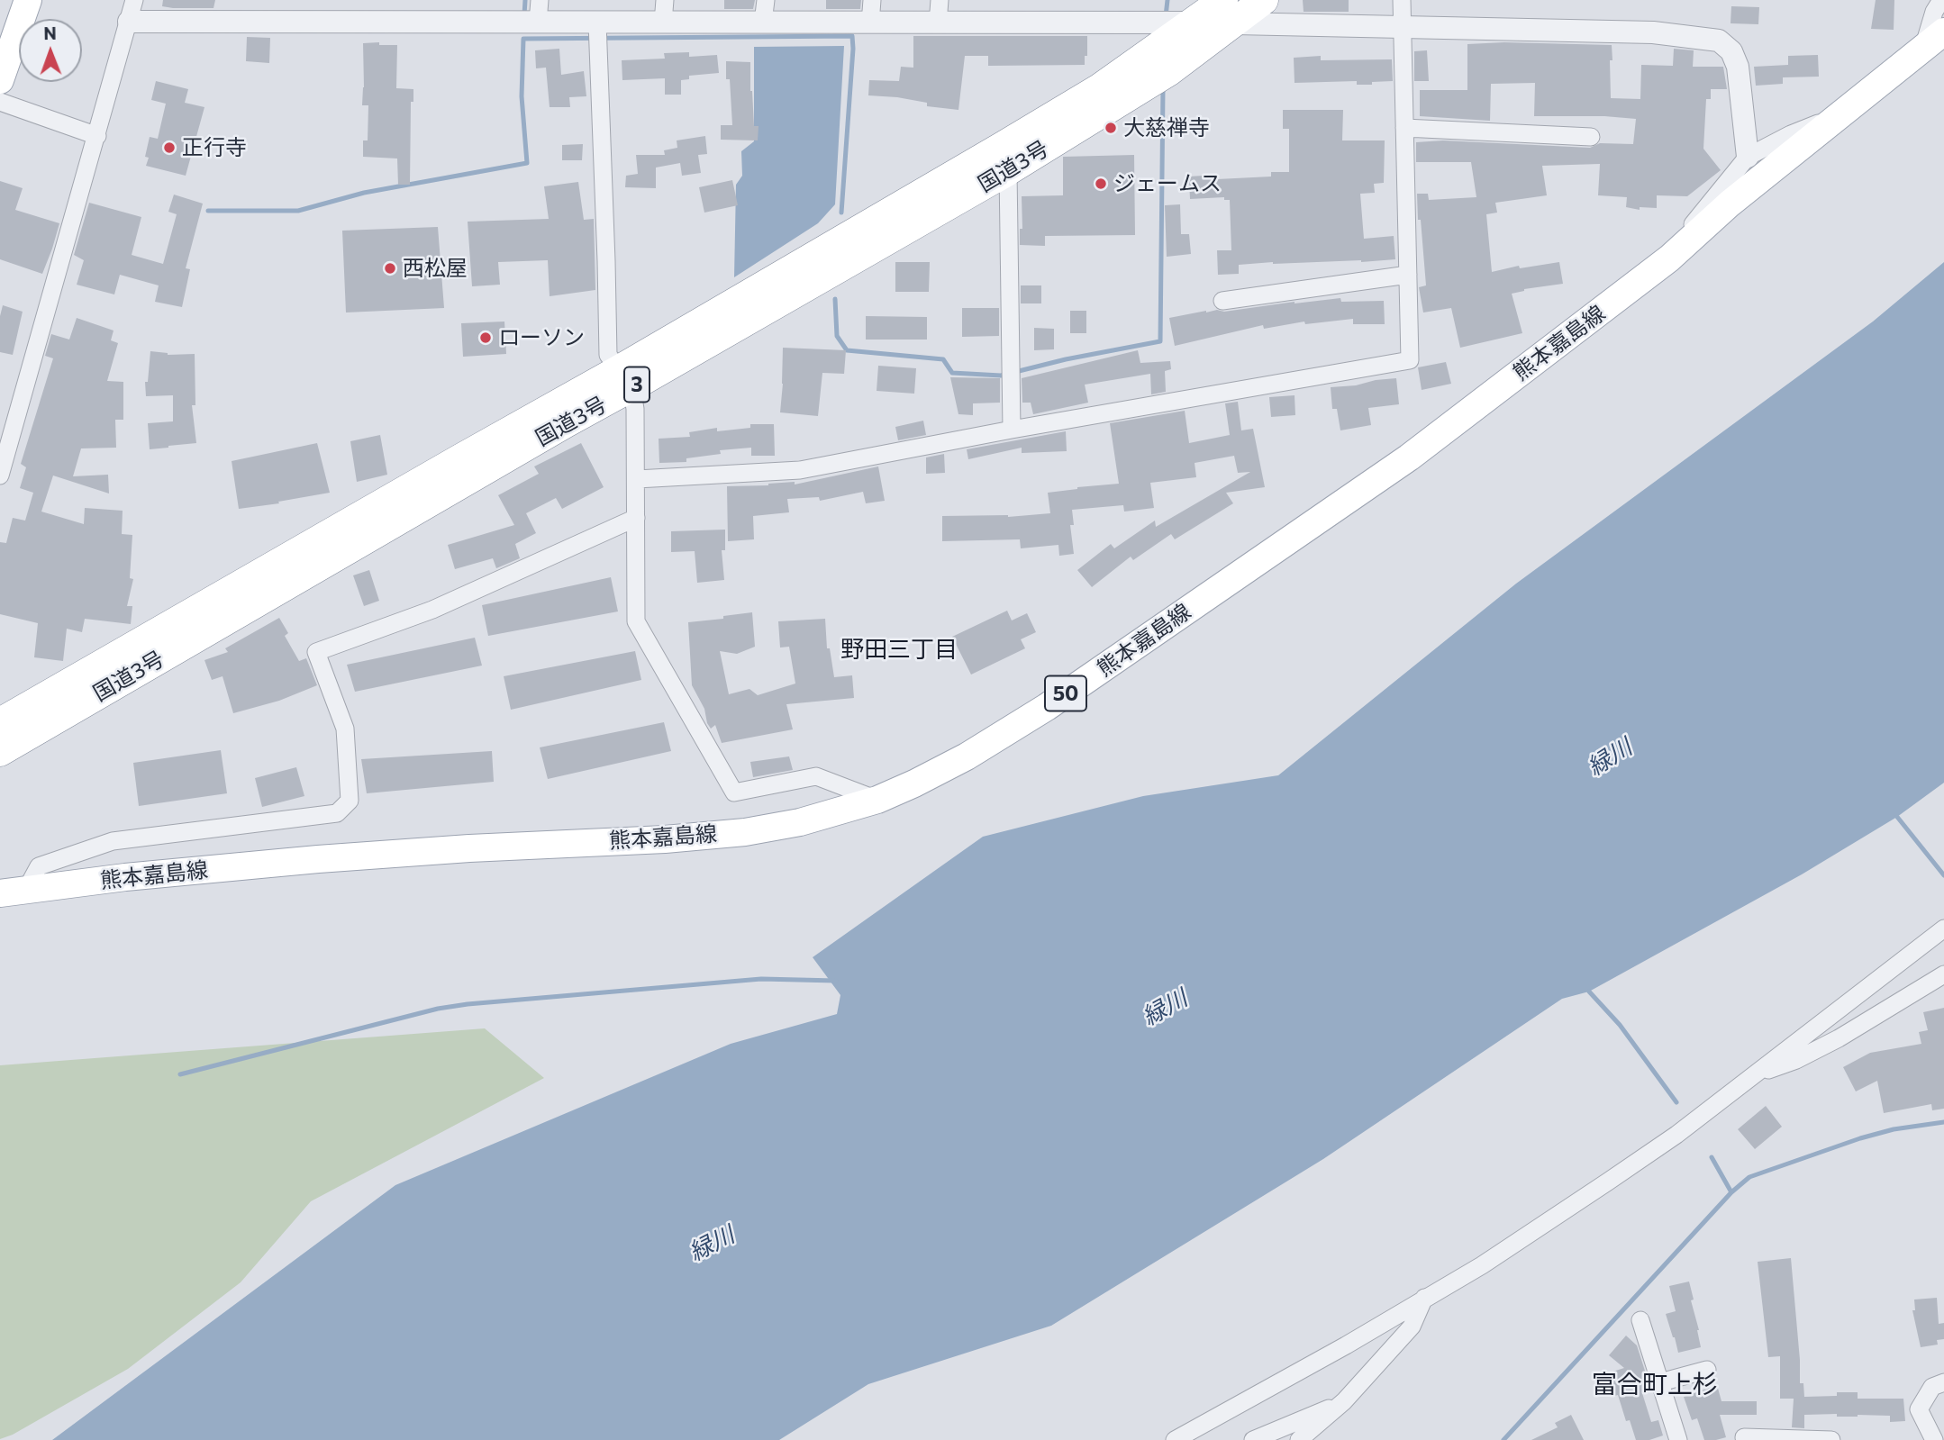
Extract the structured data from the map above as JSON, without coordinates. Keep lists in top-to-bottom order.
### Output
{
  "streets": {
    "highway": ["国道3号", "3"],
    "main road": ["熊本嘉島線", "50"]
  },
  "districts": ["野田三丁目", "富合町上杉"],
  "water": ["緑川"],
  "places": [
    "大慈禅寺",
    "正行寺",
    "ジェームス",
    "西松屋",
    "ローソン"
  ],
  "north": "top"
}
